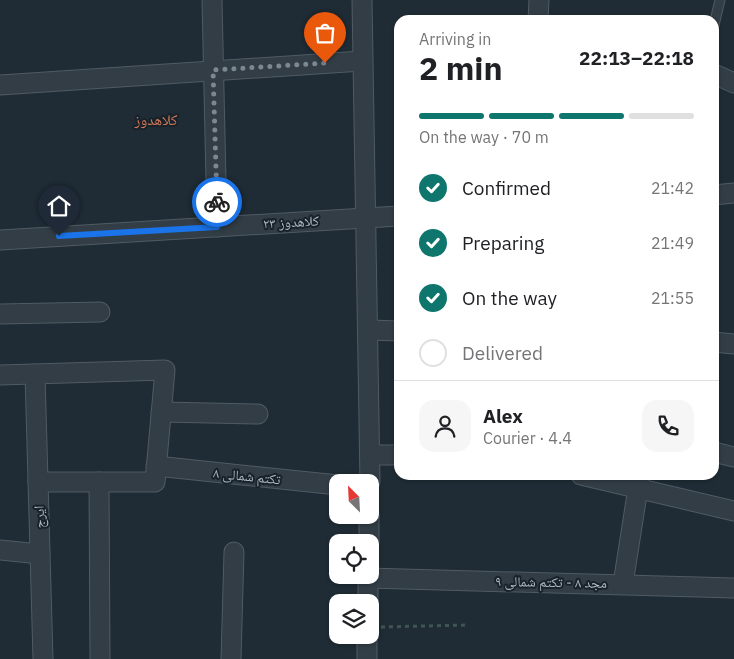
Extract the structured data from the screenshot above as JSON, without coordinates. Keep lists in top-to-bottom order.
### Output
{
  "streets": {
    "street": [
      "کلاهدوز ۲۳",
      "تکتم شمالی ۸",
      "ایرج",
      "مجد ۸ - تکتم شمالی ۹"
    ]
  },
  "districts": ["کلاهدوز"],
  "north": "top left",
  "page": {
    "heading": ["2 min", "Arriving in", "22:13–22:18"],
    "panel": ["Alex", "Courier · 4.4"],
    "bar": "On the way · 70 m",
    "list": [
      ["Confirmed", "21:42"],
      ["Preparing", "21:49"],
      ["On the way", "21:55"],
      "Delivered"
    ]
  }
}
